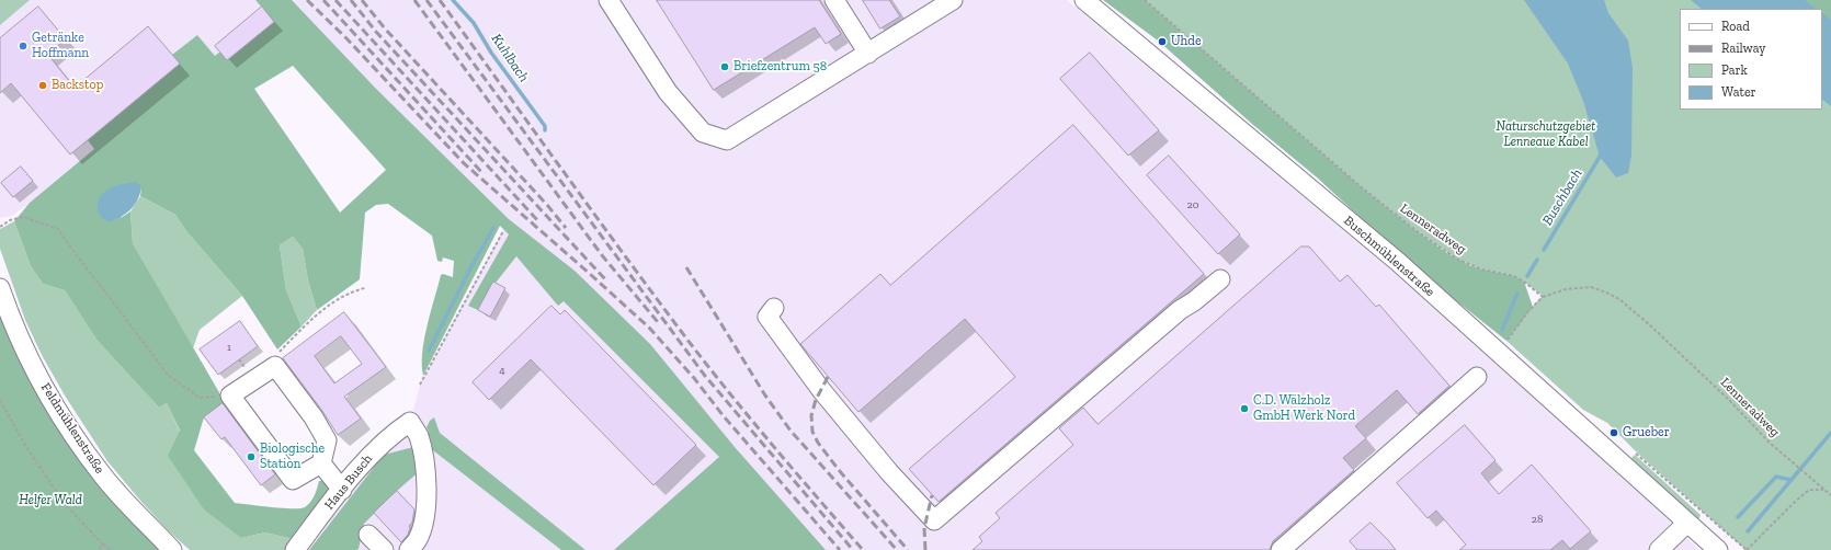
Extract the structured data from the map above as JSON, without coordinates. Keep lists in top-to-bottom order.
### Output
{
  "streets": {
    "street": ["Buschmühlenstraße", "Feldmühlenstraße", "Haus Busch"],
    "path": ["Lenneradweg"]
  },
  "water": ["Kuhlbach", "Buschbach"],
  "parks": ["Naturschutzgebiet Lenneaue Kabel", "Helfer Wald"],
  "places": [
    "Uhde",
    "Getränke Hoffmann",
    "Briefzentrum 58",
    "Backstop",
    "C.D. Wälzholz GmbH Werk Nord",
    "Grueber",
    "Biologische Station"
  ],
  "house_numbers": [
    "20",
    "1",
    "4",
    "28"
  ],
  "legend": [
    "Road",
    "Railway",
    "Park",
    "Water"
  ]
}
